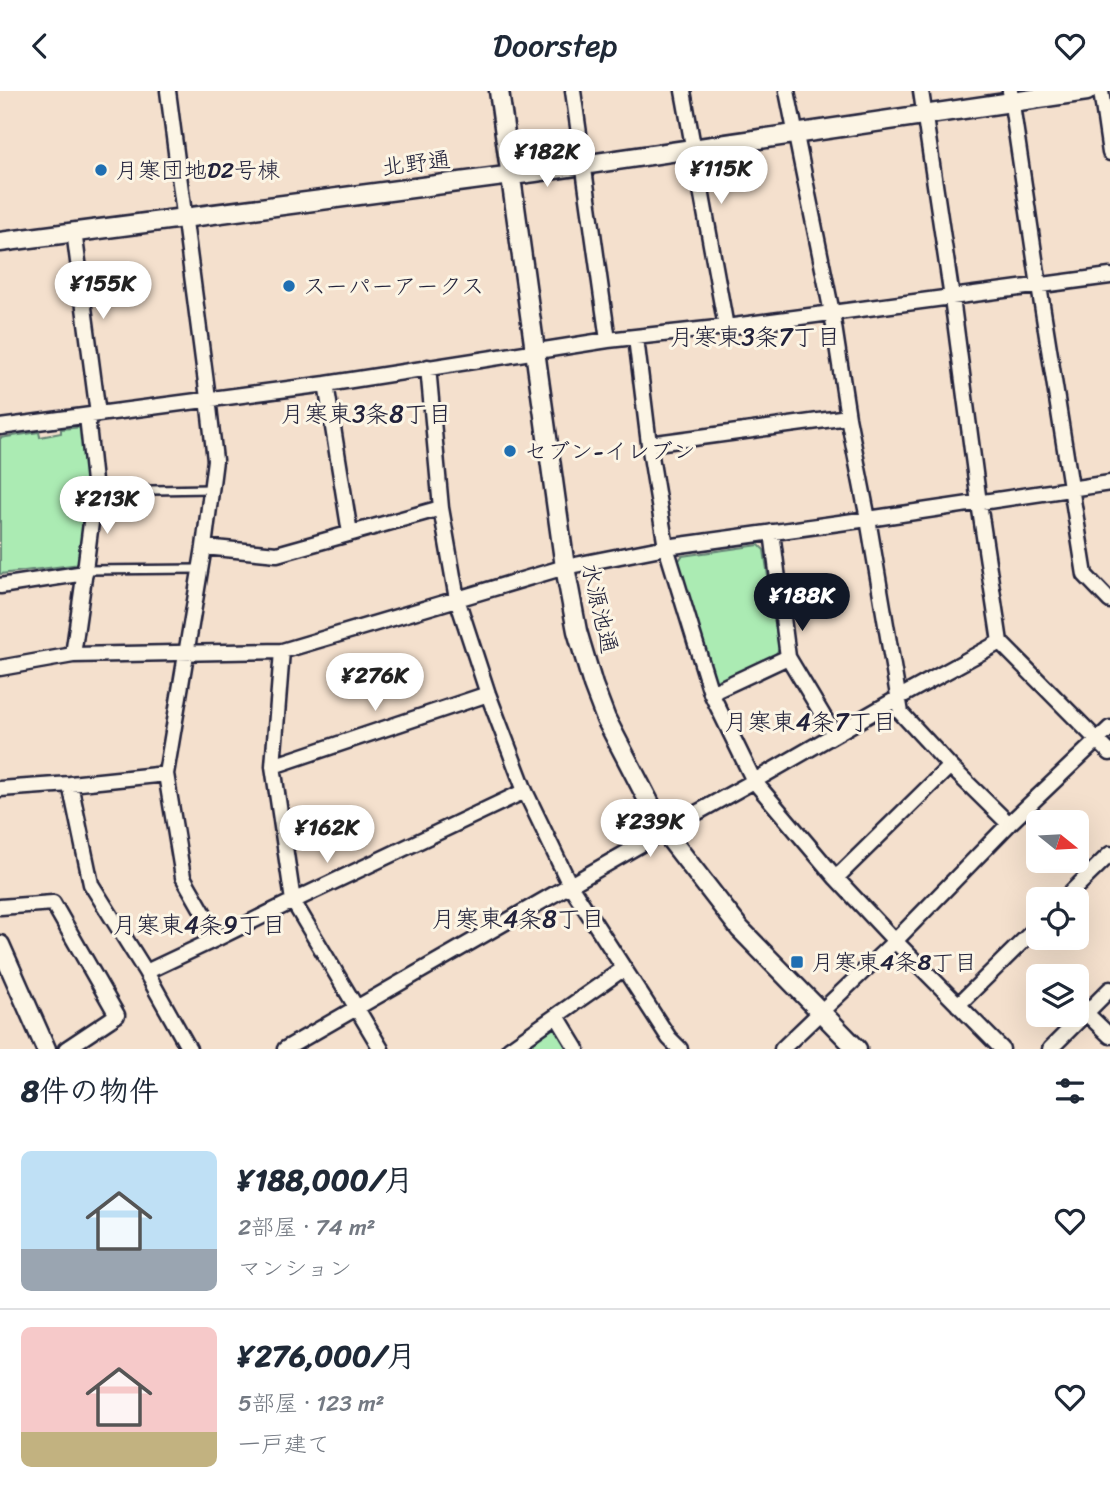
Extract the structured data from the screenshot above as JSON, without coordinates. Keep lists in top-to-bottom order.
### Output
{
  "streets": {
    "street": ["北野通", "水源池通"]
  },
  "crossings": [
    ["北野通", "水源池通"]
  ],
  "districts": [
    "月寒東3条7丁目",
    "月寒東3条8丁目",
    "月寒東4条7丁目",
    "月寒東4条8丁目",
    "月寒東4条9丁目"
  ],
  "places": {
    "other": ["月寒団地D2号棟", "スーパーアークス", "セブン-イレブン"],
    "transit": ["月寒東4条8丁目"]
  },
  "north": "right",
  "page": {
    "header": "Doorstep",
    "price": [
      "¥182K",
      "¥115K",
      "¥155K",
      "¥213K",
      "¥188K",
      "¥276K",
      "¥239K",
      "¥162K"
    ],
    "heading": "8件の物件",
    "list": [
      {
        "name": "¥188,000/月",
        "note": "2部屋 · 74 m² · マンション"
      },
      {
        "name": "¥276,000/月",
        "note": "5部屋 · 123 m² · 一戸建て"
      }
    ]
  }
}
